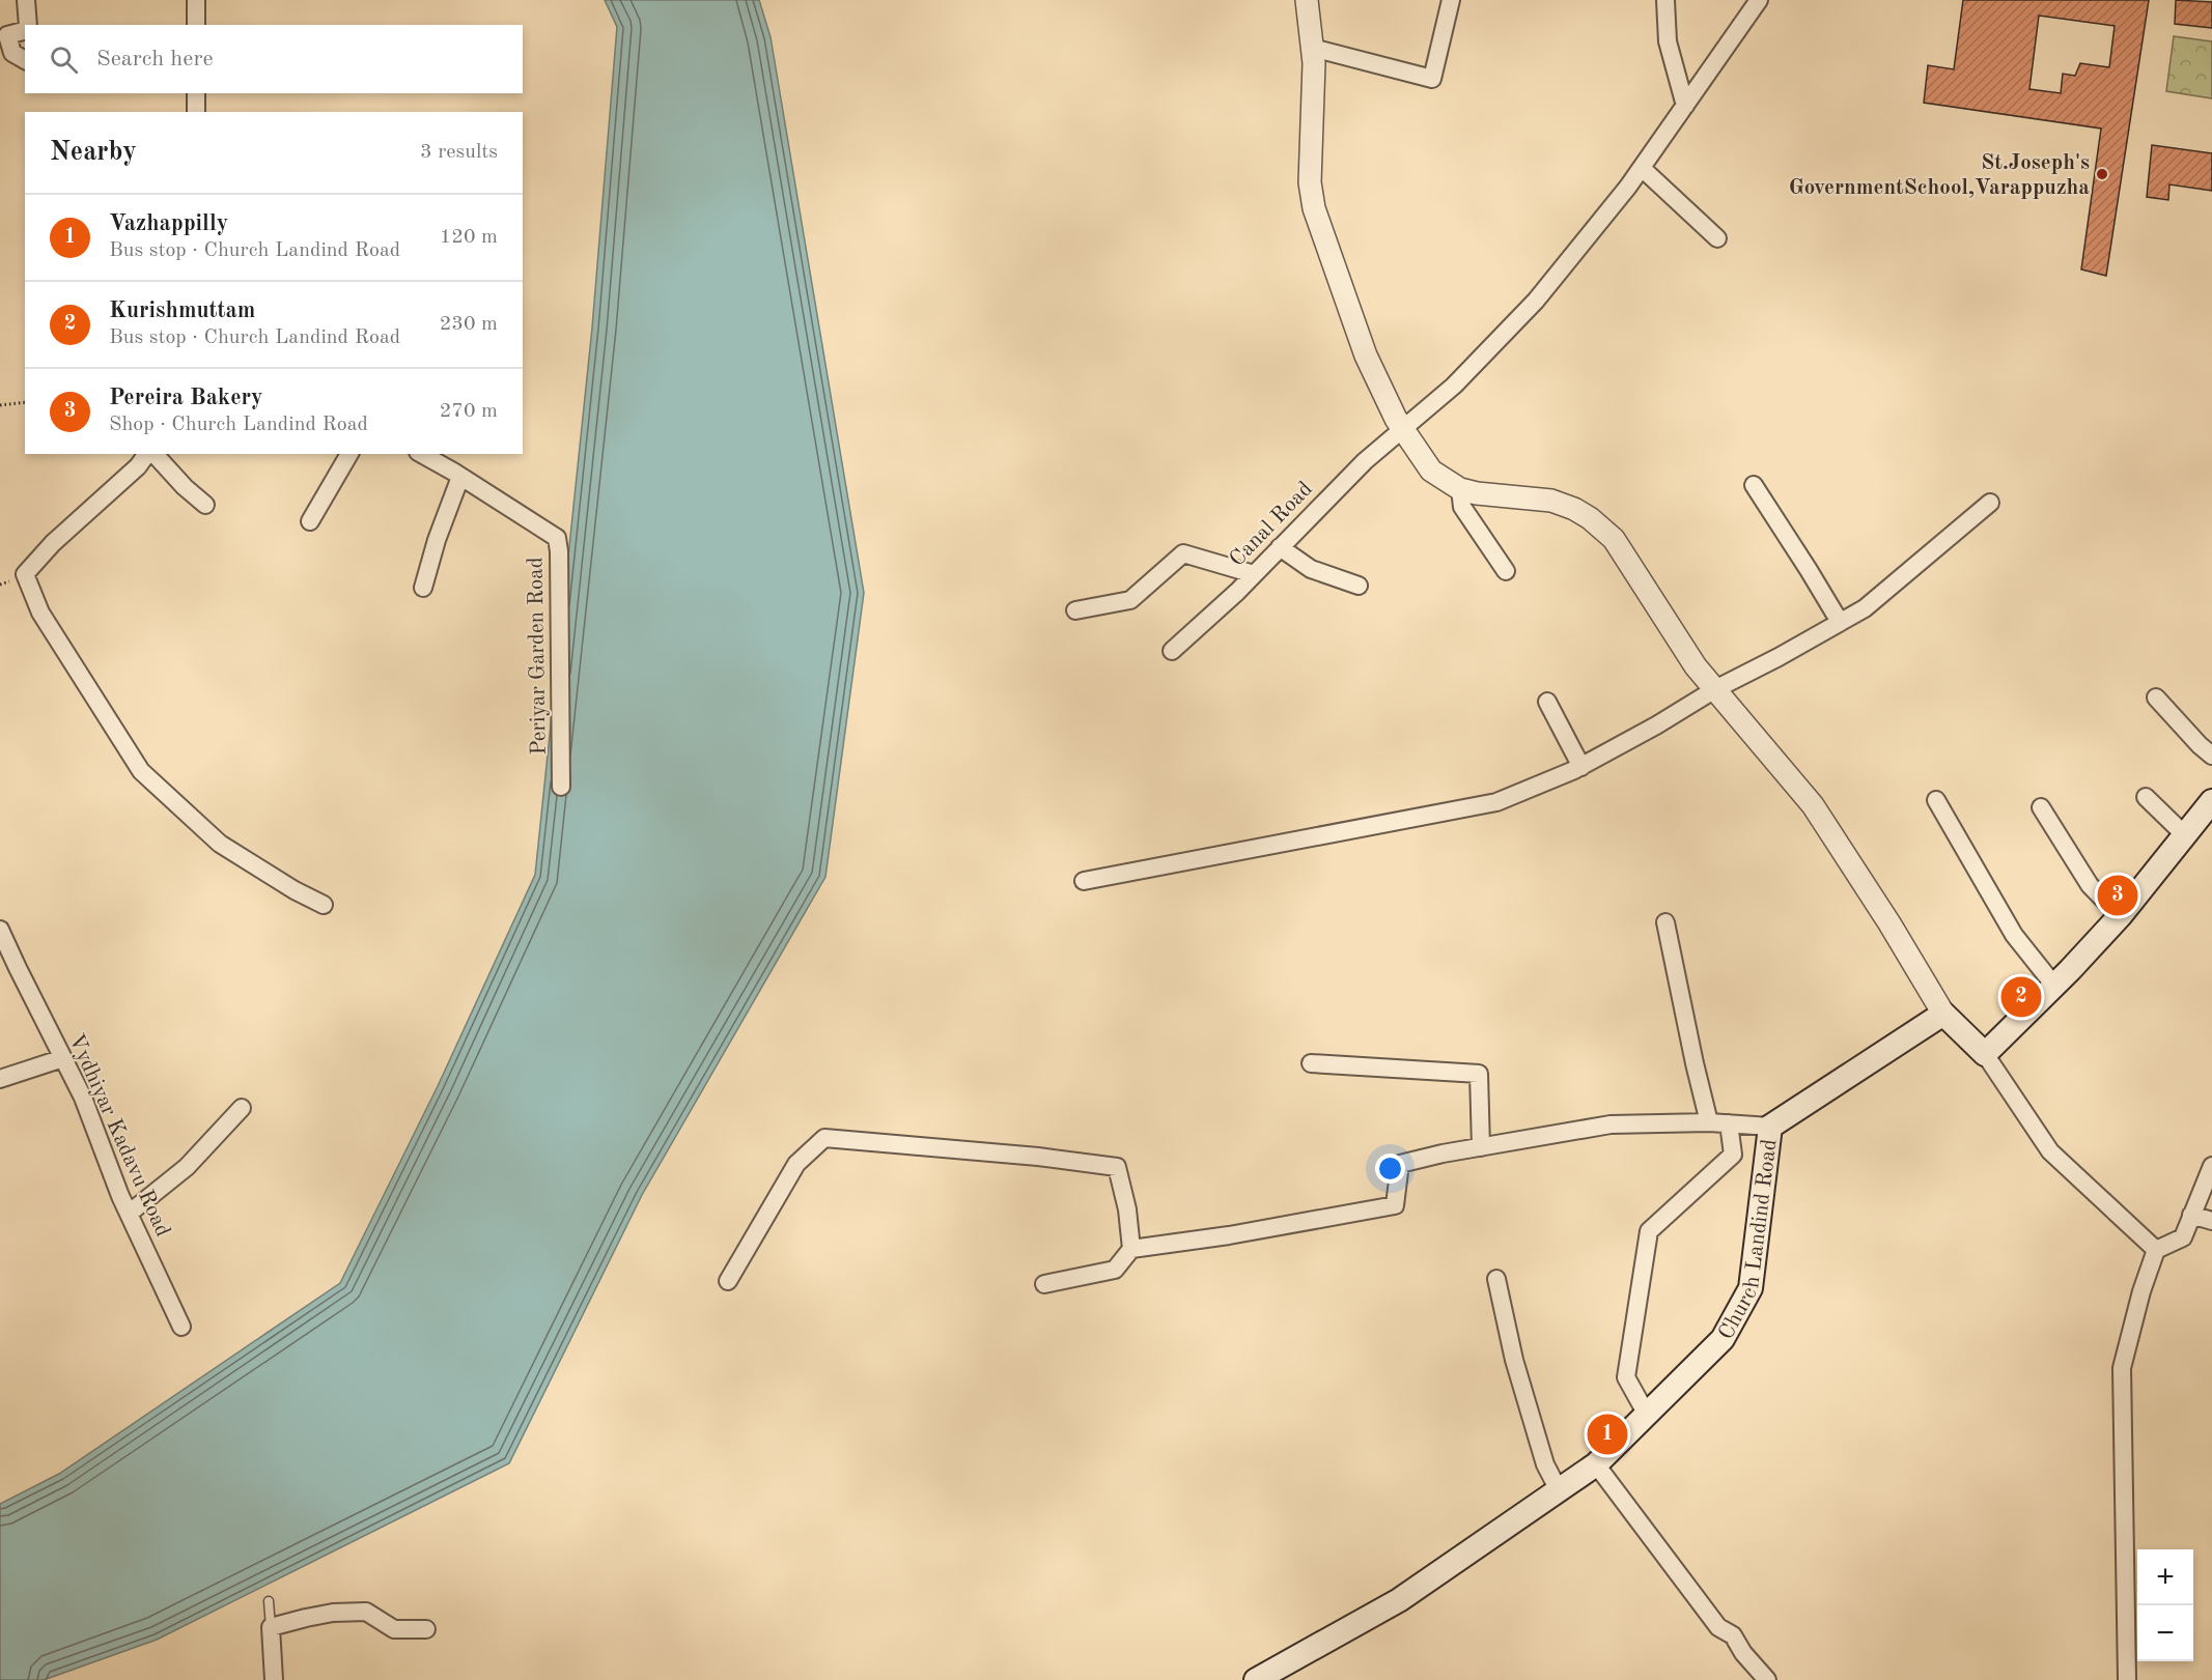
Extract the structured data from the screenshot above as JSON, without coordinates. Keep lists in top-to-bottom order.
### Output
{
  "streets": {
    "main road": ["Church Landind Road"],
    "street": ["Canal Road", "Periyar Garden Road", "Vydhiyar Kadavu Road"]
  },
  "places": ["St.Joseph's GovernmentSchool,Varappuzha"],
  "page": {
    "search": "Search here",
    "heading": ["Nearby", "3 results"],
    "list": [
      {
        "mark": "1",
        "name": "Vazhappilly",
        "note": "Bus stop · Church Landind Road",
        "value": "120 m"
      },
      {
        "mark": "2",
        "name": "Kurishmuttam",
        "note": "Bus stop · Church Landind Road",
        "value": "230 m"
      },
      {
        "mark": "3",
        "name": "Pereira Bakery",
        "note": "Shop · Church Landind Road",
        "value": "270 m"
      }
    ],
    "pins": ["3", "2", "1"],
    "map_buttons": ["+", "−"]
  }
}
